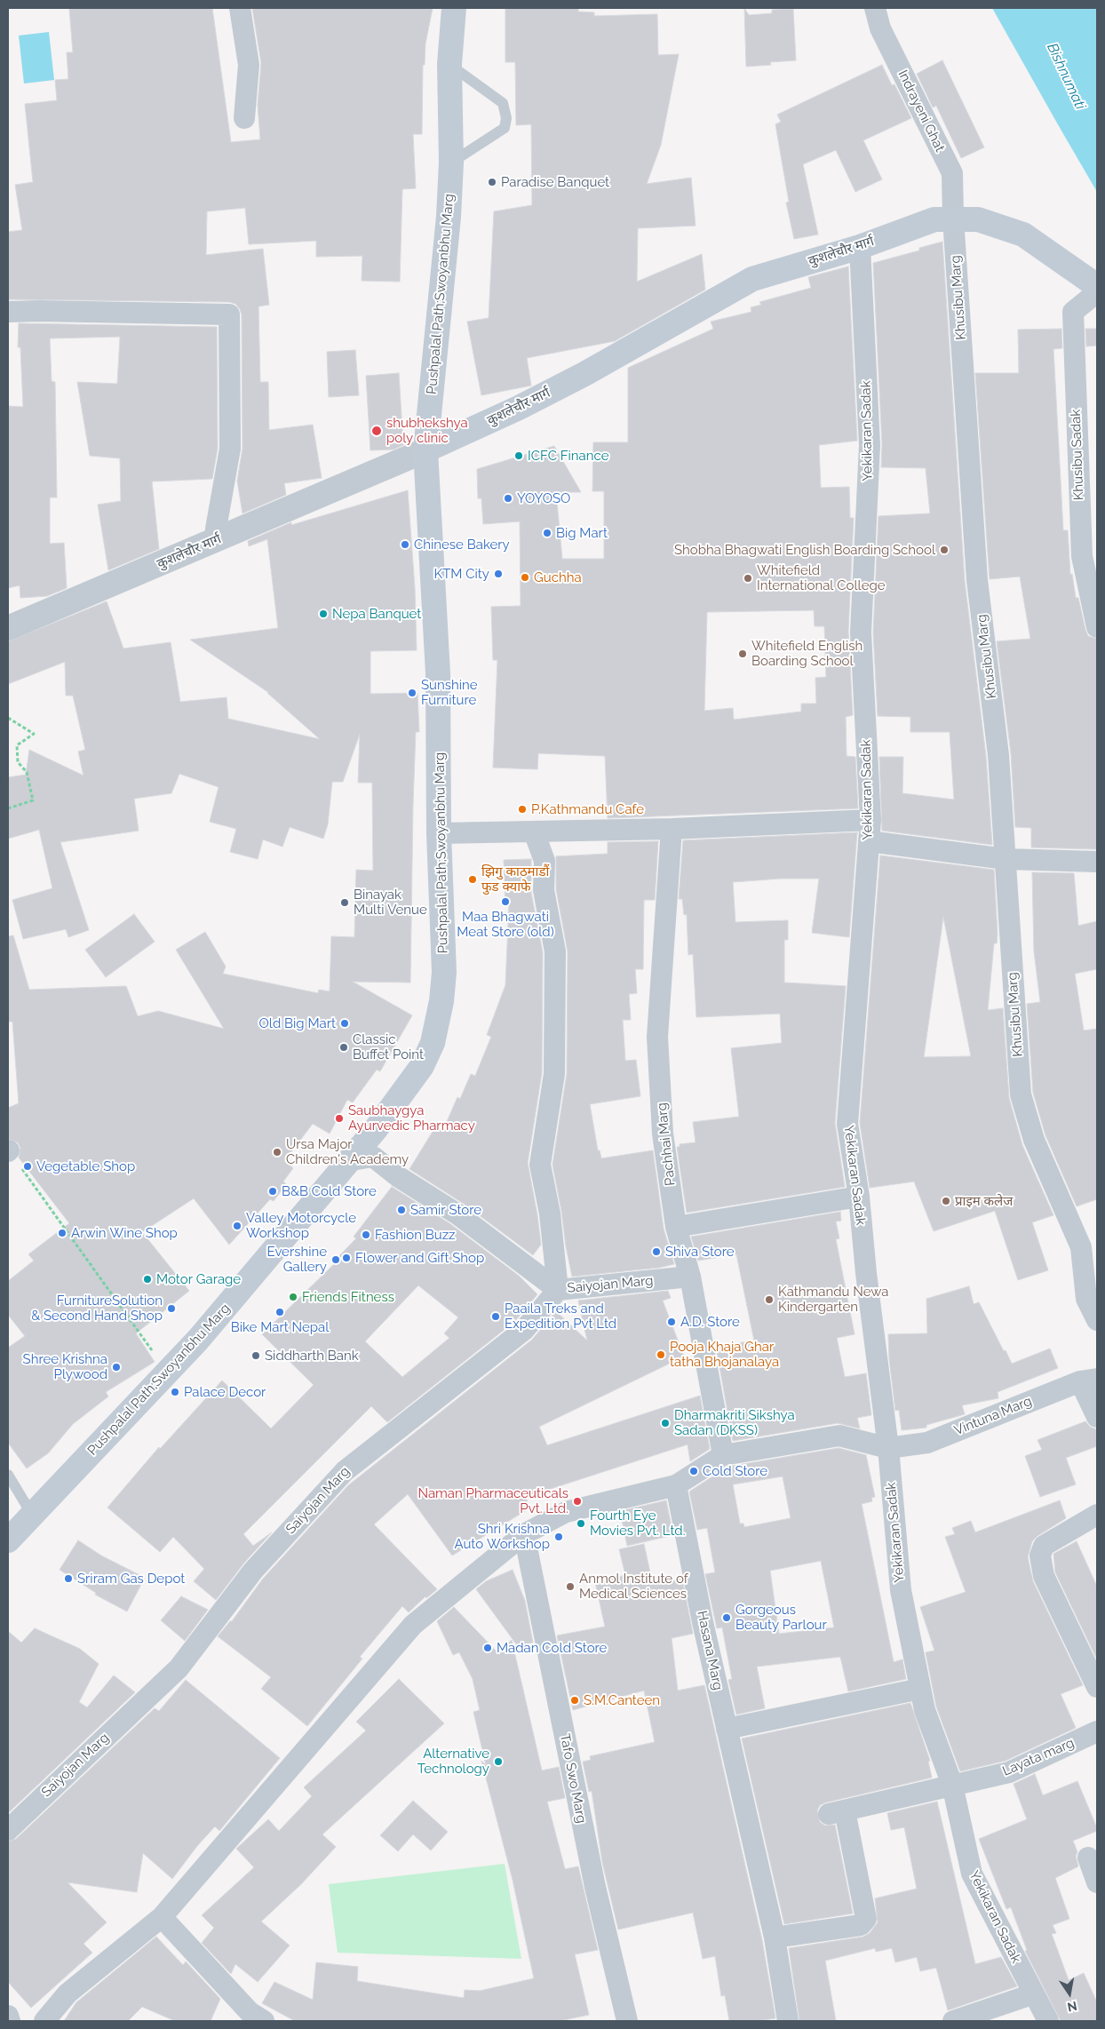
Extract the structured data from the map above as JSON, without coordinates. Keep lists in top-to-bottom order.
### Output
{
  "streets": {
    "main road": ["कुशलेचौर मार्ग", "Pushpalal Path;Swoyanbhu Marg"],
    "street": [
      "Indrayeni Ghat",
      "Khusibu Marg",
      "Yekikaran Sadak",
      "Khusibu Sadak",
      "Pachhai Marg",
      "Saiyojan Marg",
      "Vintuna Marg",
      "Hasana Marg",
      "Layata marg",
      "Tafo Swo Marg"
    ]
  },
  "crossings": [
    ["Indrayeni Ghat", "कुशलेचौर मार्ग"],
    ["Indrayeni Ghat", "Khusibu Marg"],
    ["कुशलेचौर मार्ग", "Pushpalal Path;Swoyanbhu Marg"],
    ["कुशलेचौर मार्ग", "Khusibu Marg"],
    ["कुशलेचौर मार्ग", "Yekikaran Sadak"],
    ["Yekikaran Sadak", "Vintuna Marg"],
    ["Yekikaran Sadak", "Layata marg"],
    ["Pachhai Marg", "Saiyojan Marg"],
    ["Hasana Marg", "Layata marg"]
  ],
  "water": ["Bishnumati"],
  "places": [
    "Paradise Banquet",
    "shubhekshya poly clinic",
    "ICFC Finance",
    "YOYOSO",
    "Big Mart",
    "Chinese Bakery",
    "Shobha Bhagwati English Boarding School",
    "KTM City",
    "Guchha",
    "Whitefield International College",
    "Nepa Banquet",
    "Whitefield English Boarding School",
    "Sunshine Furniture",
    "P.Kathmandu Cafe",
    "झिगु काठमाडौं फुड क्याफे",
    "Maa Bhagwati Meat Store (old)",
    "Binayak Multi Venue",
    "Old Big Mart",
    "Classic Buffet Point",
    "Saubhaygya Ayurvedic Pharmacy",
    "Ursa Major Children's Academy",
    "Vegetable Shop",
    "B&B Cold Store",
    "प्राइम कलेज",
    "Samir Store",
    "Valley Motorcycle Workshop",
    "Arwin Wine Shop",
    "Fashion Buzz",
    "Shiva Store",
    "Flower and Gift Shop",
    "Evershine Gallery",
    "Motor Garage",
    "Friends Fitness",
    "Kathmandu Newa Kindergarten",
    "FurnitureSolution & Second Hand Shop",
    "Bike Mart Nepal",
    "Paaila Treks and Expedition Pvt Ltd",
    "A.D. Store",
    "Pooja Khaja Ghar tatha Bhojanalaya",
    "Siddharth Bank",
    "Shree Krishna Plywood",
    "Palace Decor",
    "Dharmakriti Sikshya Sadan (DKSS)",
    "Cold Store",
    "Naman Pharmaceuticals Pvt. Ltd.",
    "Fourth Eye Movies Pvt. Ltd.",
    "Shri Krishna Auto Workshop",
    "Sriram Gas Depot",
    "Anmol Institute of Medical Sciences",
    "Gorgeous Beauty Parlour",
    "Madan Cold Store",
    "S.M.Canteen",
    "Alternative Technology"
  ],
  "north": "bottom"
}
